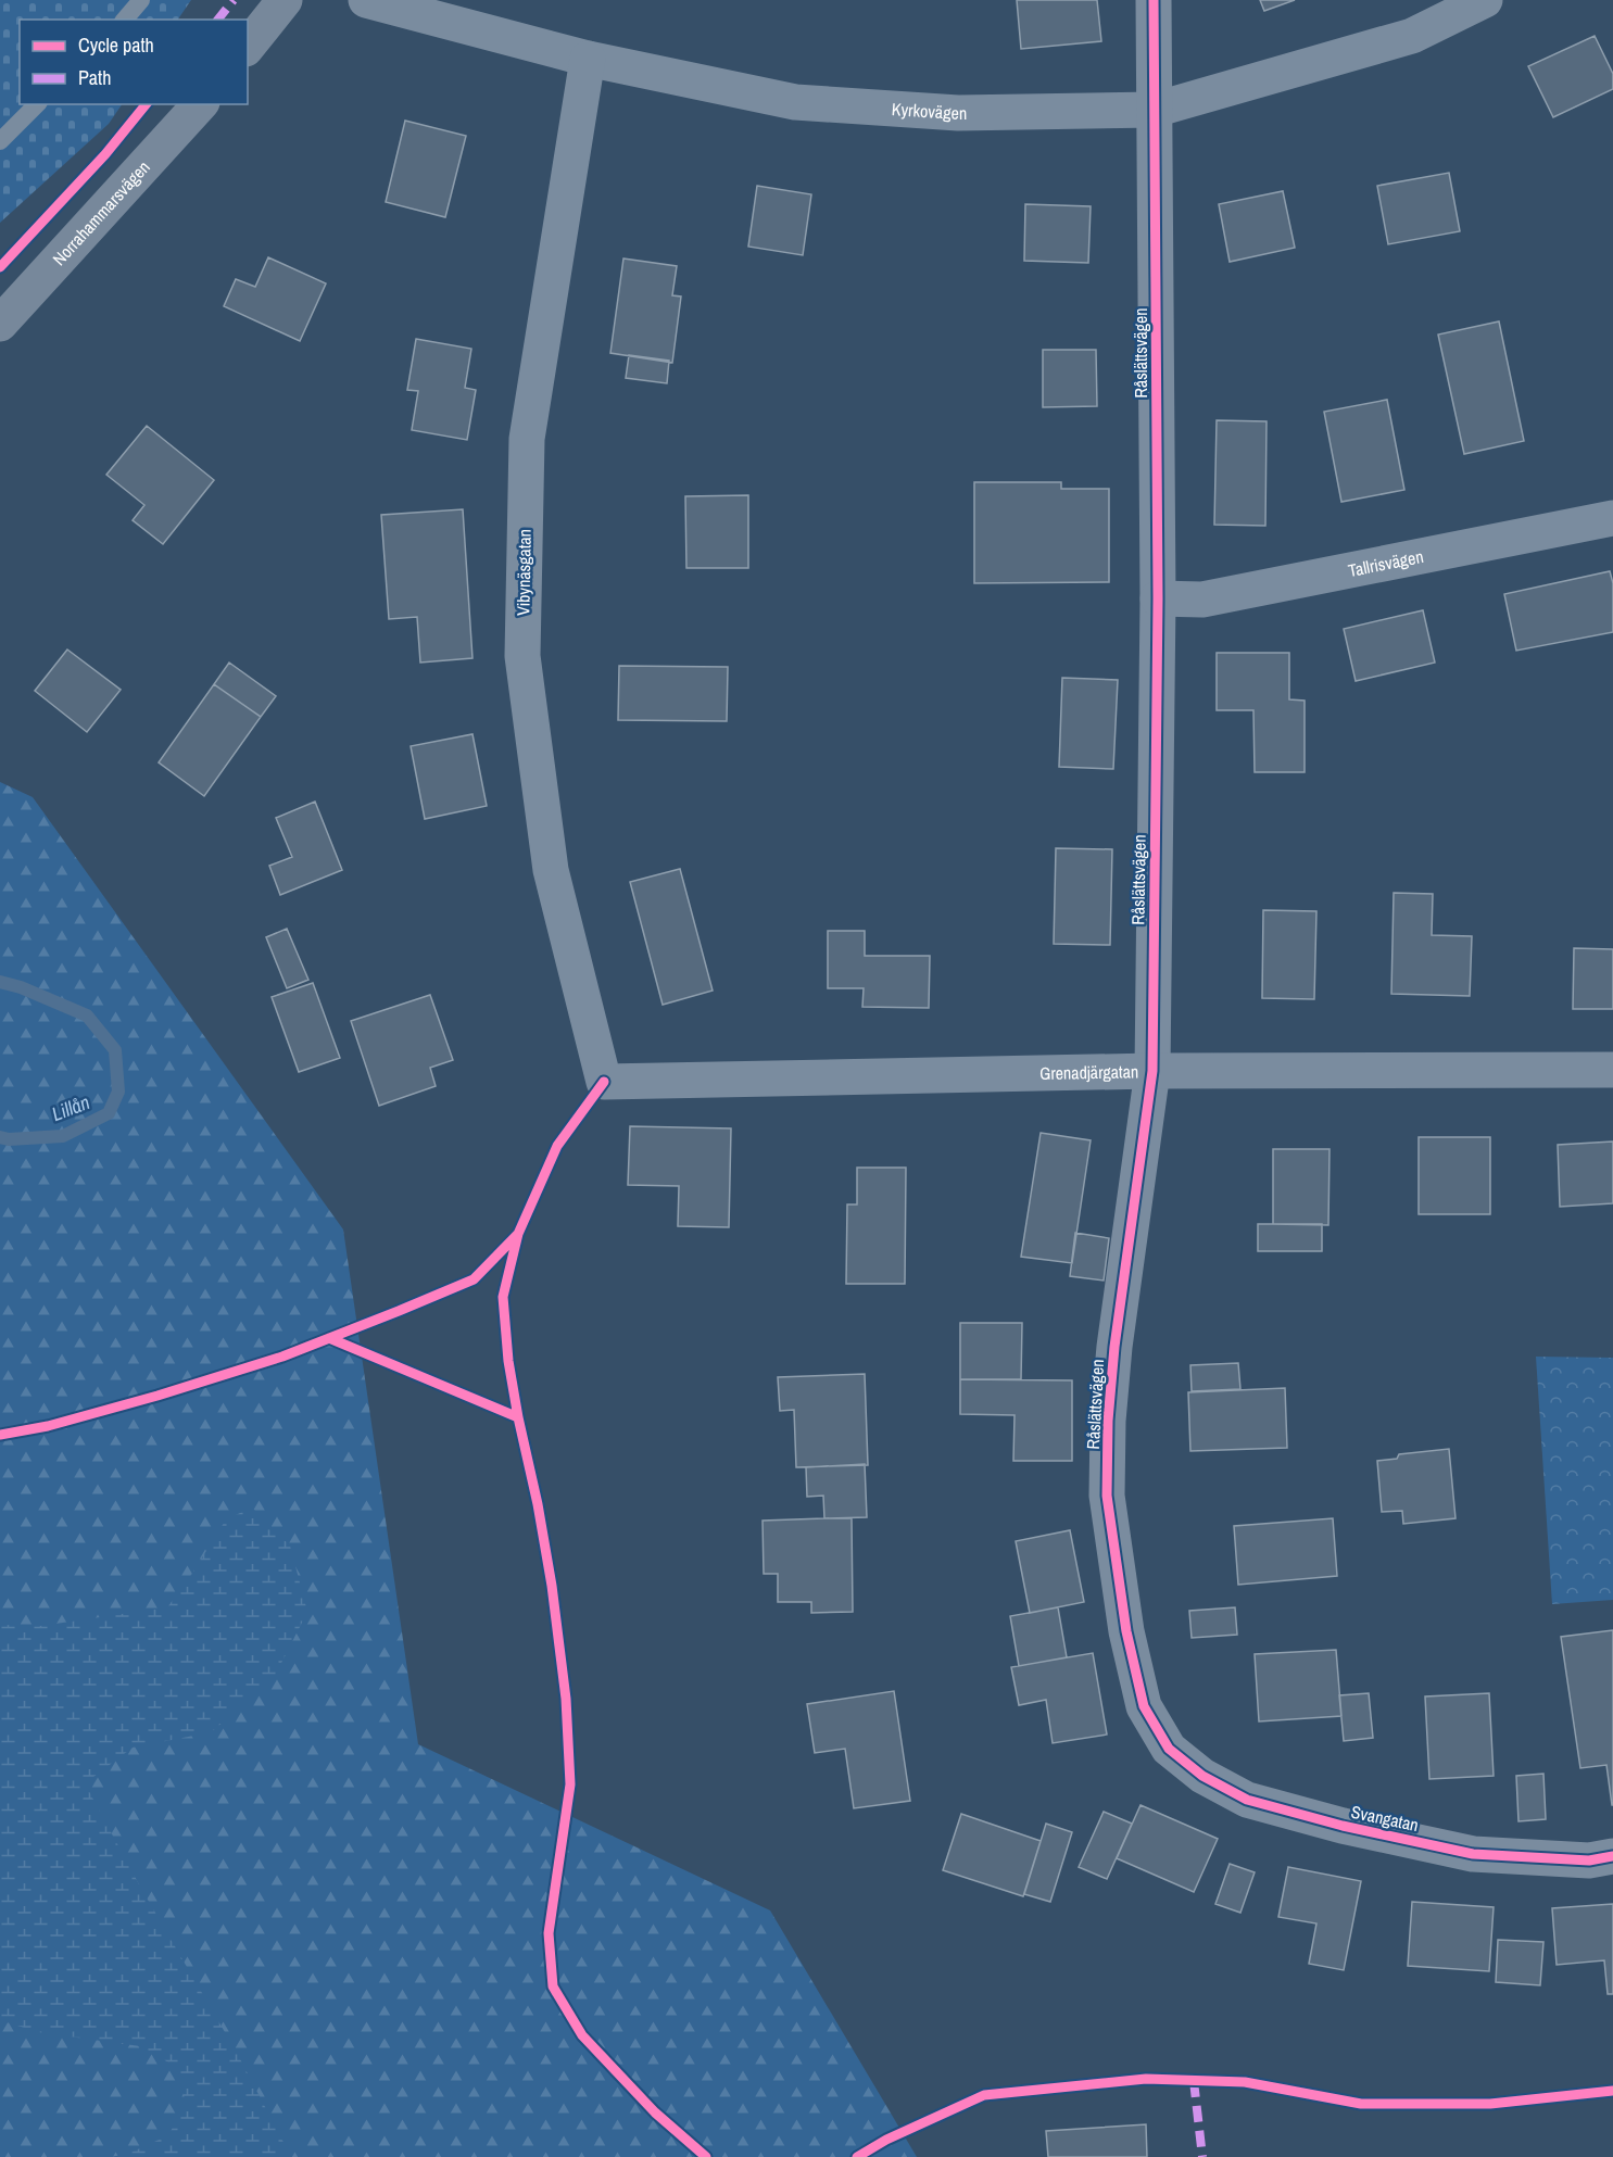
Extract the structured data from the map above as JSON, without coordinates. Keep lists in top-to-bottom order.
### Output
{
  "streets": {
    "street": [
      "Kyrkovägen",
      "Norrahammarsvägen",
      "Råslättsvägen",
      "Tallrisvägen",
      "Vibynäsgatan",
      "Grenadjärgatan",
      "Svangatan"
    ]
  },
  "crossings": [
    ["Kyrkovägen", "Råslättsvägen"],
    ["Kyrkovägen", "Vibynäsgatan"],
    ["Råslättsvägen", "Tallrisvägen"],
    ["Råslättsvägen", "Grenadjärgatan"],
    ["Råslättsvägen", "Svangatan"],
    ["Vibynäsgatan", "Grenadjärgatan"]
  ],
  "water": ["Lillån"],
  "legend": ["Cycle path", "Path"]
}
